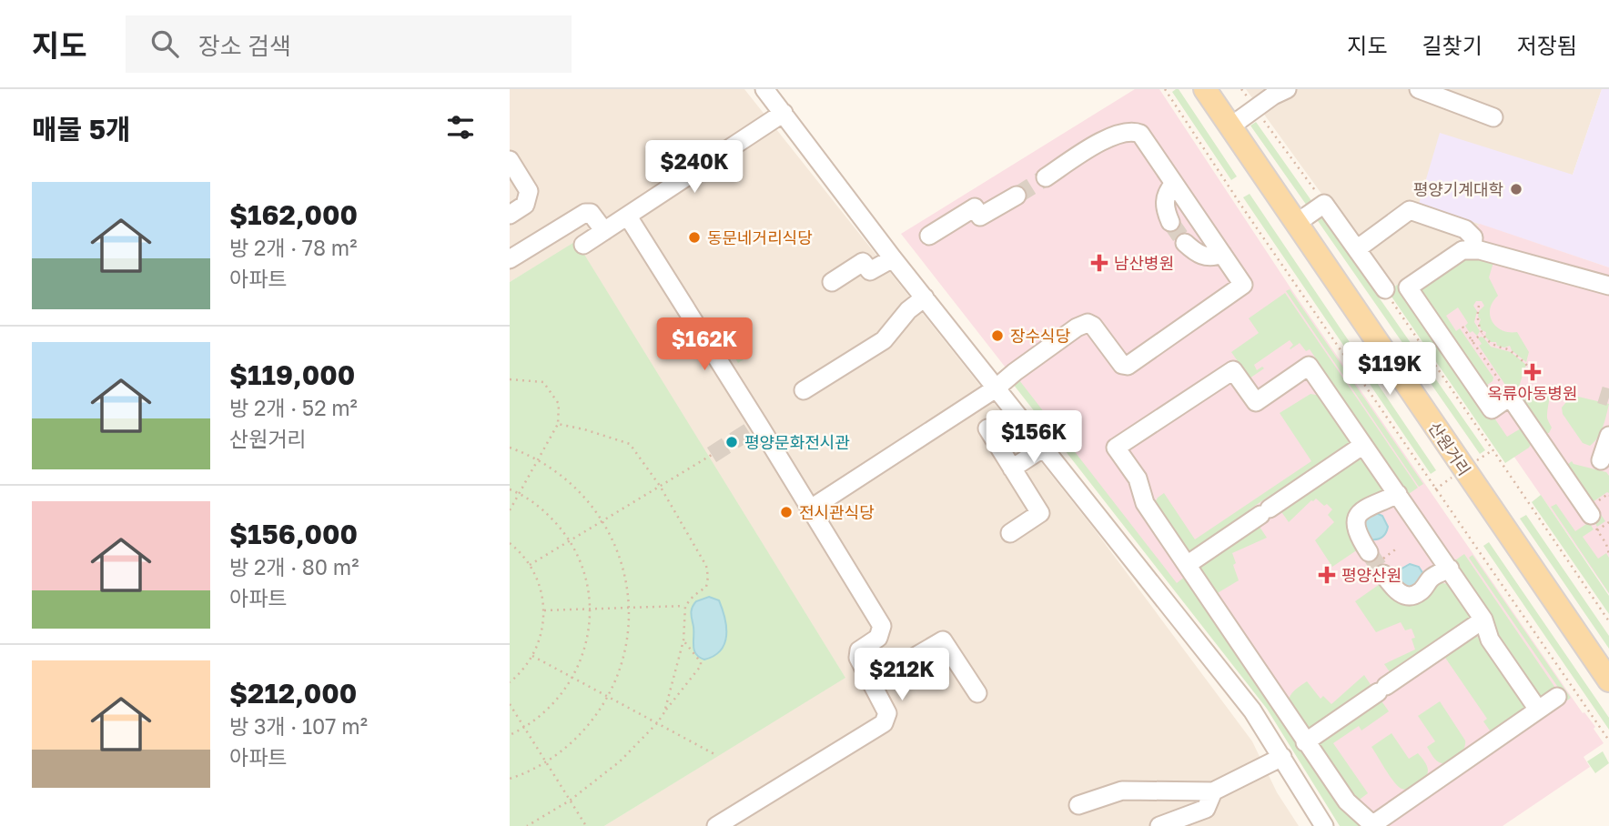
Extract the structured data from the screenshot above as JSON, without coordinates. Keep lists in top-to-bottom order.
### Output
{
  "streets": {
    "main road": ["산원거리"]
  },
  "places": {
    "other": [
      "평양기계대학",
      "동문네거리식당",
      "장수식당",
      "평양문화전시관",
      "전시관식당"
    ],
    "health": ["남산병원", "옥류아동병원", "평양산원"]
  },
  "page": {
    "header": "지도",
    "search": "장소 검색",
    "nav": ["지도", "길찾기", "저장됨"],
    "heading": "매물 5개",
    "price": [
      "$240K",
      "$162K",
      "$119K",
      "$156K",
      "$212K"
    ],
    "list": [
      {
        "name": "$162,000",
        "note": "방 2개 · 78 m² · 아파트"
      },
      {
        "name": "$119,000",
        "note": "방 2개 · 52 m² · 산원거리"
      },
      {
        "name": "$156,000",
        "note": "방 2개 · 80 m² · 아파트"
      },
      {
        "name": "$212,000",
        "note": "방 3개 · 107 m² · 아파트"
      }
    ]
  }
}
